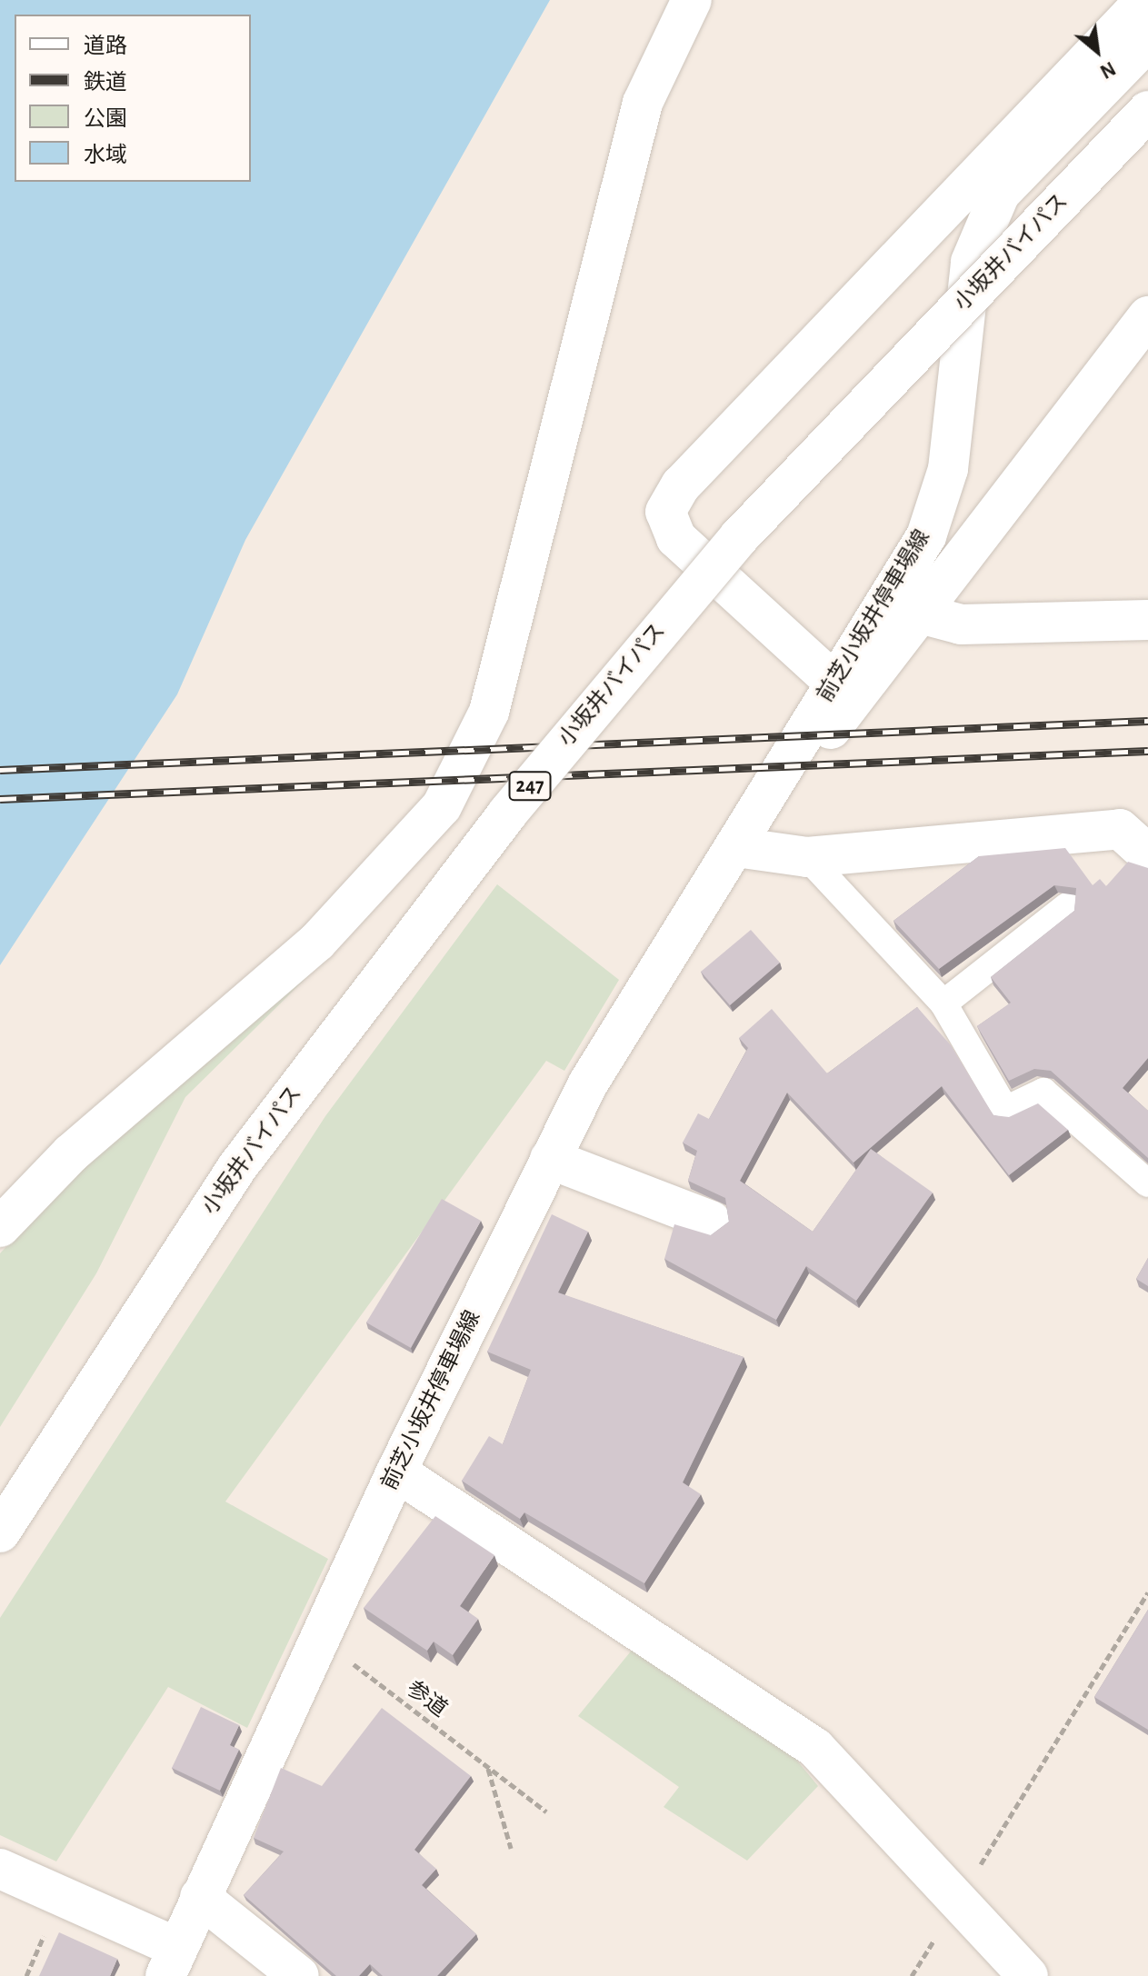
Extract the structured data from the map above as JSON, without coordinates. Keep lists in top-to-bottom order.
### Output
{
  "streets": {
    "main road": ["小坂井バイパス", "前芝小坂井停車場線", "247"],
    "path": ["参道"]
  },
  "legend": [
    "道路",
    "鉄道",
    "公園",
    "水域"
  ],
  "north": "bottom right"
}
